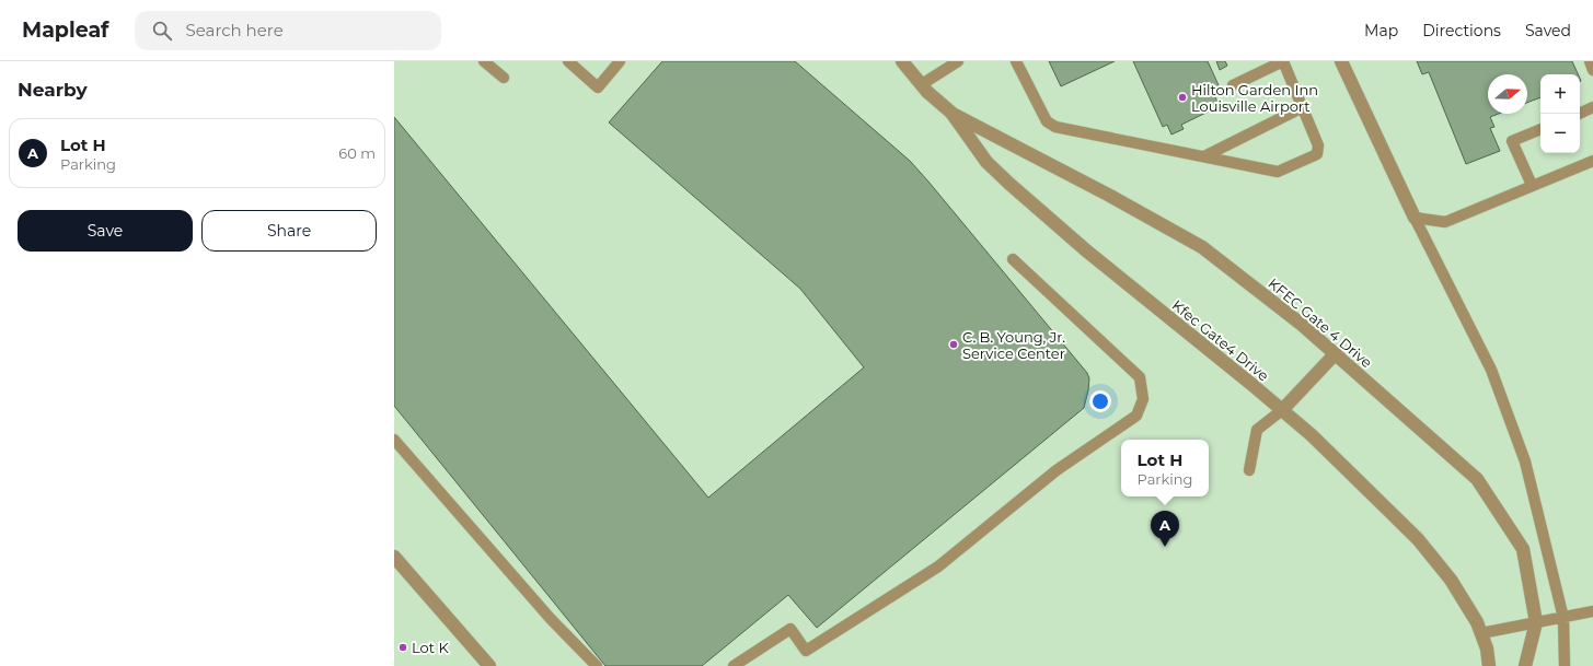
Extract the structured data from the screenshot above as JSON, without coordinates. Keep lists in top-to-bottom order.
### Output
{
  "streets": {
    "street": ["KFEC Gate 4 Drive", "Kfec Gate4 Drive"]
  },
  "crossings": [
    ["KFEC Gate 4 Drive", "Kfec Gate4 Drive"]
  ],
  "places": ["Hilton Garden Inn Louisville Airport", "C. B. Young, Jr. Service Center", "Lot K"],
  "north": "right",
  "page": {
    "header": "Mapleaf",
    "search": "Search here",
    "nav": ["Map", "Directions", "Saved"],
    "heading": "Nearby",
    "map_buttons": ["+", "−"],
    "list": [
      {
        "mark": "A",
        "name": "Lot H",
        "note": "Parking",
        "value": "60 m"
      }
    ],
    "buttons": ["Save", "Share"],
    "popup": ["Lot H", "Parking"],
    "pins": "A"
  }
}
